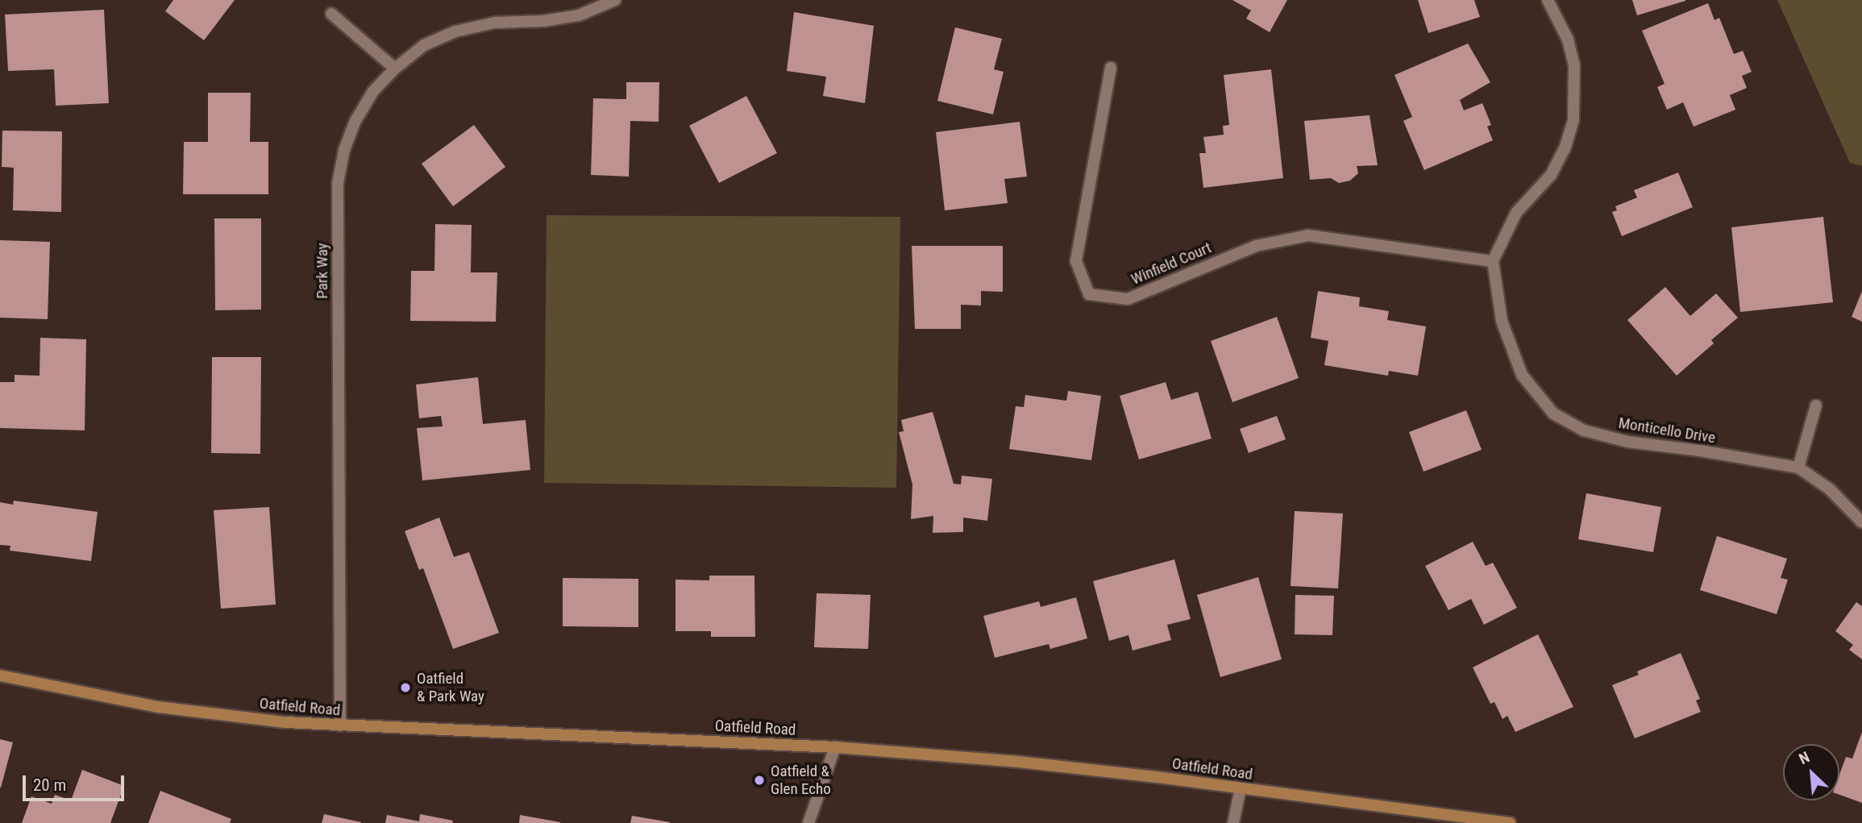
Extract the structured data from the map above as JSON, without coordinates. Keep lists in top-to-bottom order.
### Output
{
  "streets": {
    "main road": ["Oatfield Road"],
    "street": ["Winfield Court", "Park Way", "Monticello Drive"]
  },
  "crossings": [
    ["Winfield Court", "Monticello Drive"],
    ["Park Way", "Oatfield Road"]
  ],
  "places": ["Oatfield & Park Way", "Oatfield & Glen Echo"],
  "scale_bar": "20 m",
  "north": "top left"
}
